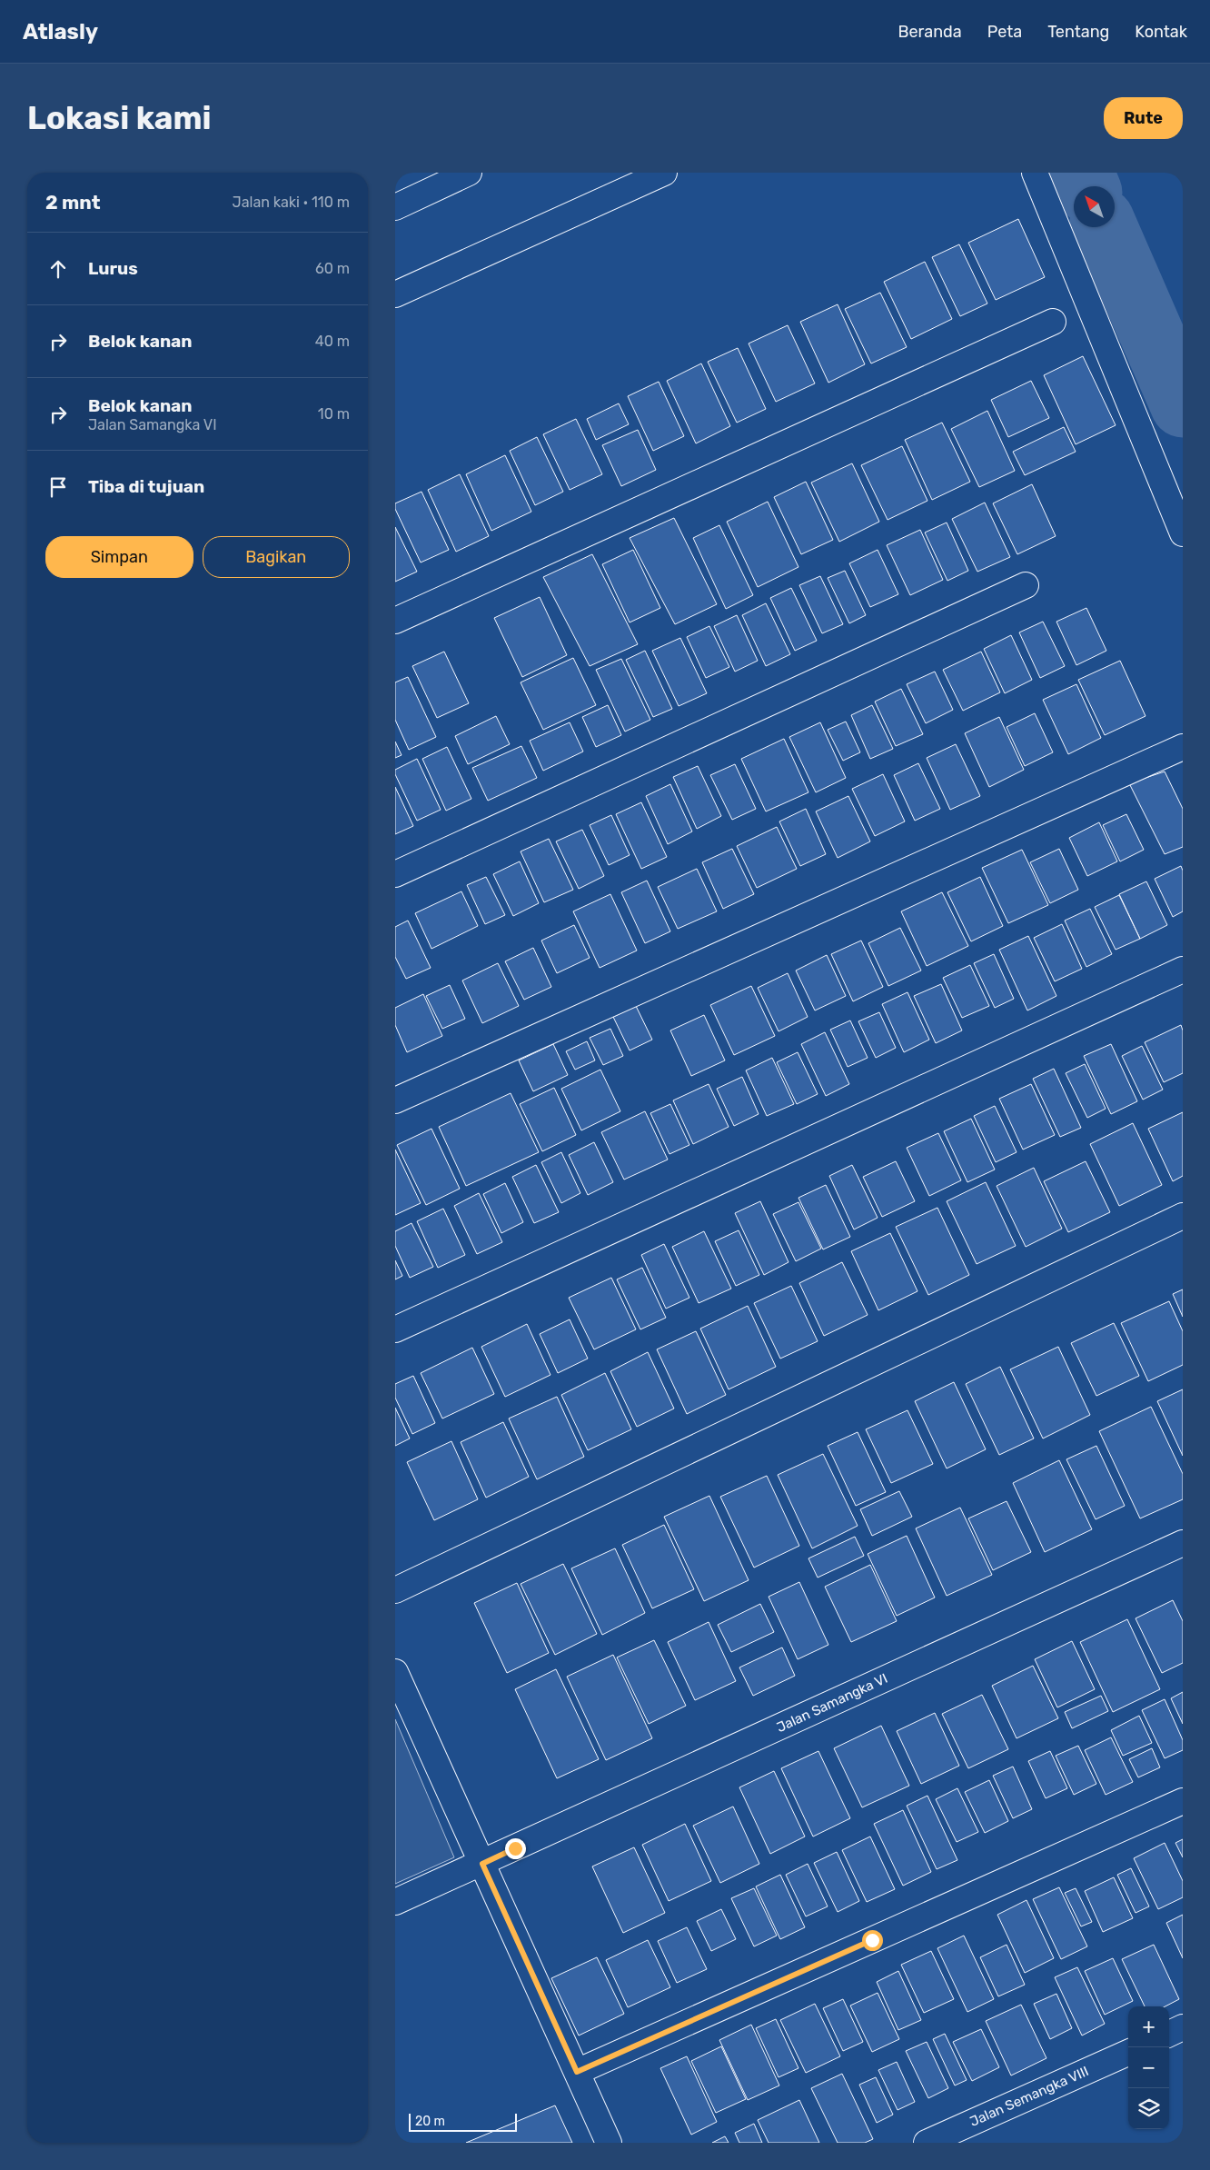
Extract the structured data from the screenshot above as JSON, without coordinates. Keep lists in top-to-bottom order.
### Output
{
  "streets": {
    "street": ["Jalan Samangka VI", "Jalan Semangka VIII"]
  },
  "scale_bar": "20 m",
  "north": "top left",
  "page": {
    "header": "Atlasly",
    "nav": [
      "Beranda",
      "Peta",
      "Tentang",
      "Kontak"
    ],
    "buttons": [
      "Rute",
      ["Simpan", "Bagikan"]
    ],
    "title": "Lokasi kami",
    "heading": ["2 mnt", "Jalan kaki · 110 m"],
    "list": [
      ["Lurus", "60 m"],
      ["Belok kanan", "40 m"],
      ["Belok kanan", "Jalan Samangka VI", "10 m"],
      "Tiba di tujuan"
    ],
    "map_buttons": ["+", "−"],
    "scale": "20 m"
  }
}
